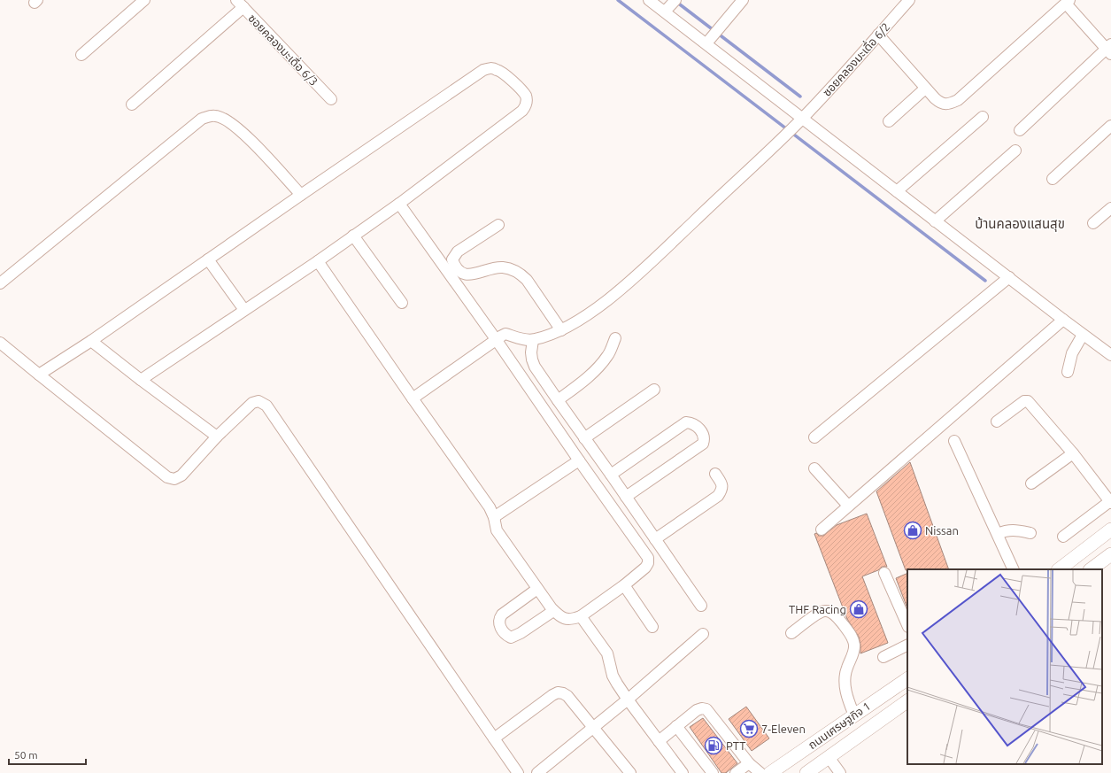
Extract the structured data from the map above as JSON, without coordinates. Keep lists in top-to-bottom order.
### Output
{
  "streets": {
    "main road": ["ถนนเศรษฐกิจ 1"],
    "street": ["ซอยคลองมะเดื่อ 6/3", "ซอยคลองมะเดื่อ 6/2"]
  },
  "districts": ["บ้านคลองแสนสุข"],
  "places": {
    "shop": ["Nissan", "THF Racing"],
    "supermarket": ["7-Eleven"],
    "fuel station": ["PTT"]
  },
  "scale_bar": "50 m"
}
